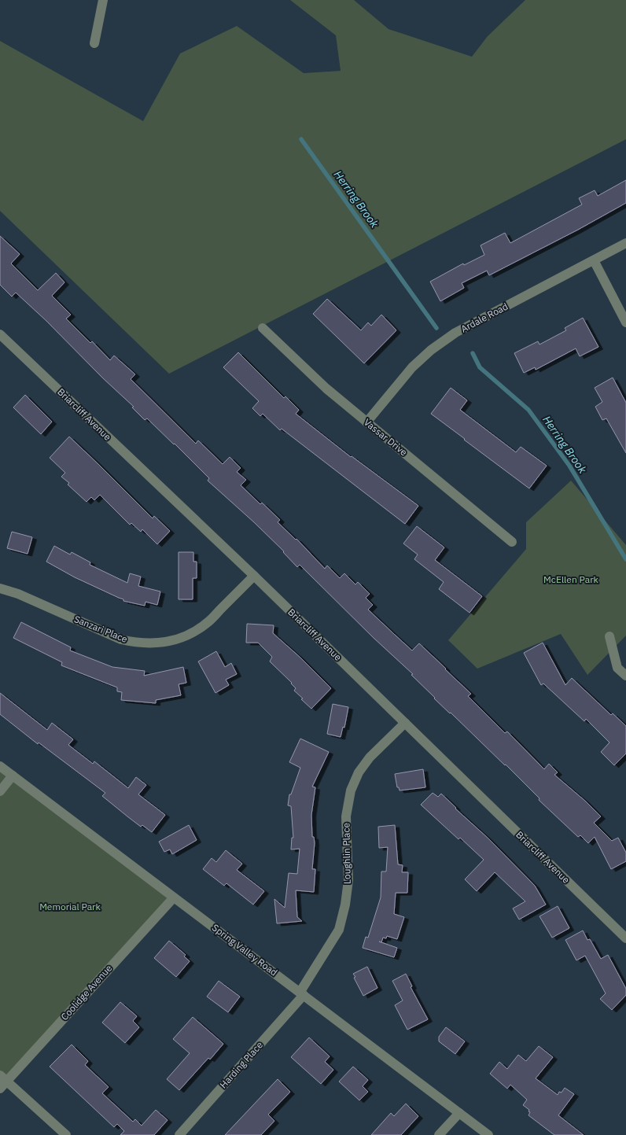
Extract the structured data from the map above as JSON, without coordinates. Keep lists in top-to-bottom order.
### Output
{
  "streets": {
    "street": [
      "Ardale Road",
      "Briarcliff Avenue",
      "Vassar Drive",
      "Sanzari Place",
      "Loughlin Place",
      "Spring Valley Road",
      "Coolidge Avenue",
      "Harding Place"
    ]
  },
  "crossings": [
    ["Ardale Road", "Vassar Drive"],
    ["Briarcliff Avenue", "Sanzari Place"],
    ["Briarcliff Avenue", "Loughlin Place"],
    ["Loughlin Place", "Spring Valley Road"],
    ["Loughlin Place", "Harding Place"],
    ["Spring Valley Road", "Coolidge Avenue"],
    ["Spring Valley Road", "Harding Place"]
  ],
  "water": ["Herring Brook"],
  "parks": ["McEllen Park", "Memorial Park"]
}
